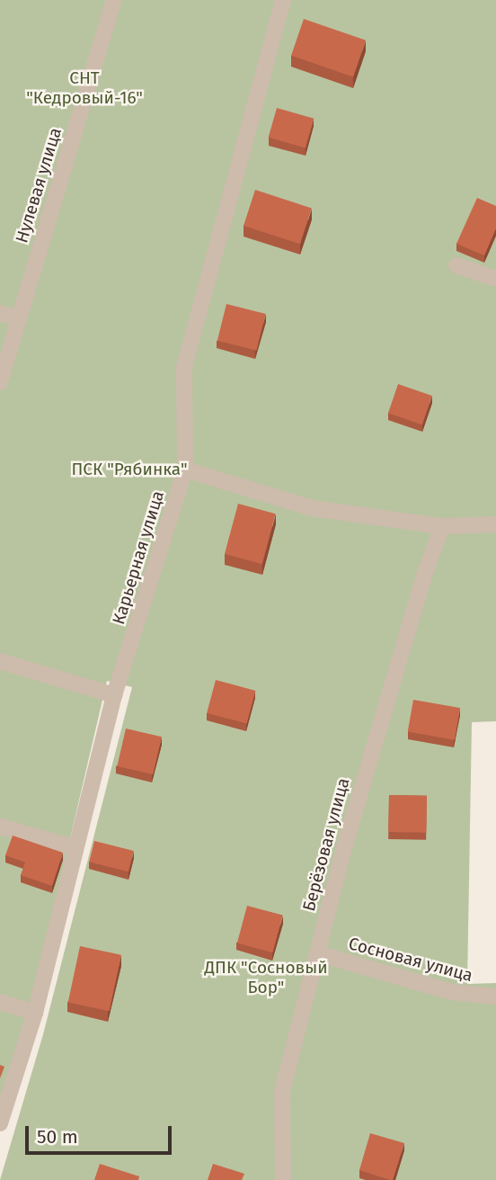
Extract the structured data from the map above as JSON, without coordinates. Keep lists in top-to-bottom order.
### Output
{
  "streets": {
    "street": [
      "Нулевая улица",
      "Карьерная улица",
      "Берёзовая улица",
      "Сосновая улица"
    ]
  },
  "crossings": [
    ["Берёзовая улица", "Сосновая улица"]
  ],
  "parks": ["СНТ \"Кедровый-16\"", "ПСК \"Рябинка\"", "ДПК \"Сосновый Бор\""],
  "scale_bar": "50 m"
}
